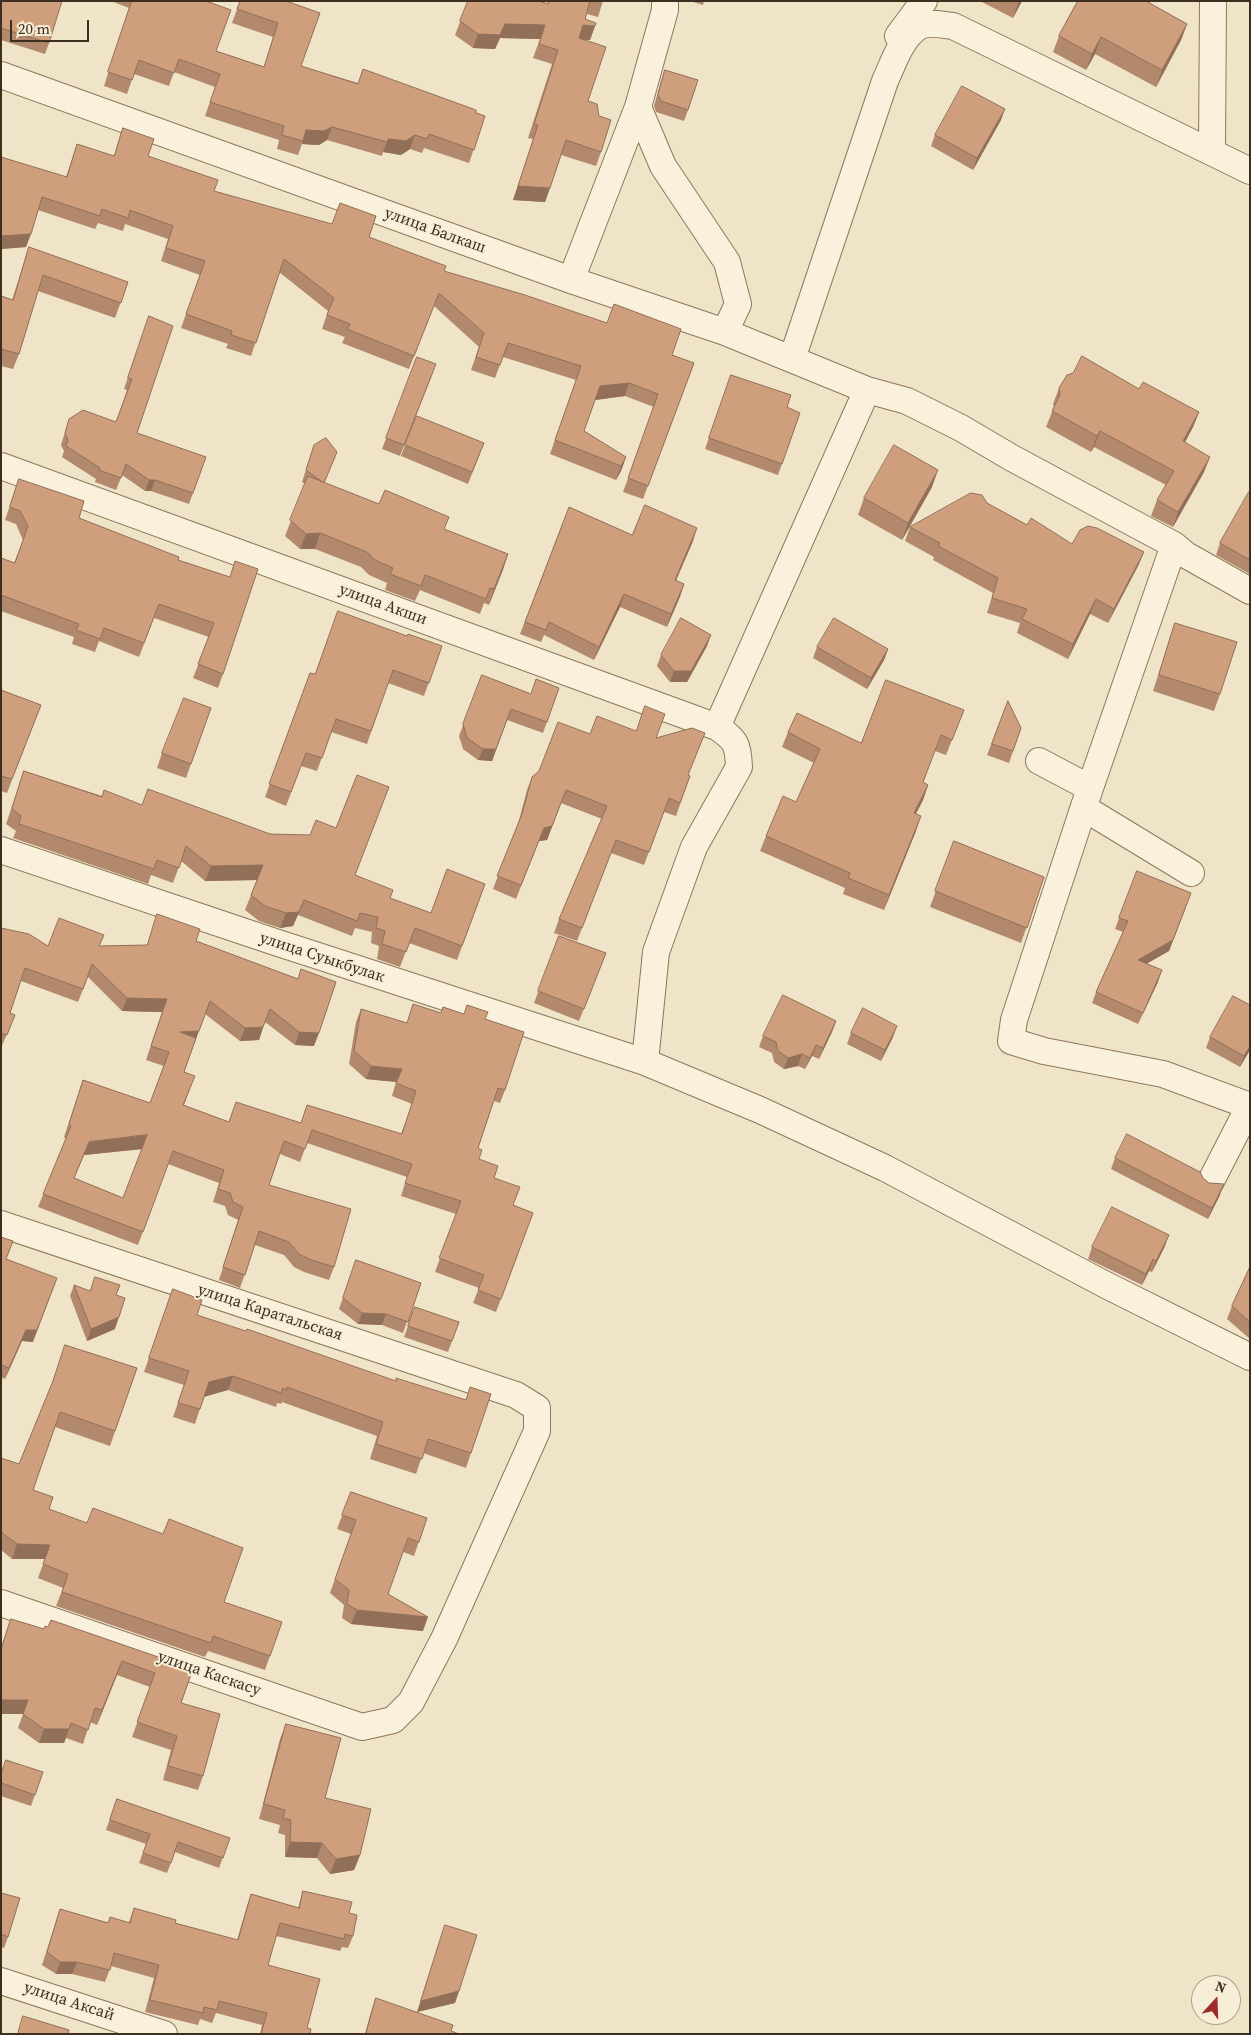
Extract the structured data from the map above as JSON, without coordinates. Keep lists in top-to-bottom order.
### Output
{
  "streets": {
    "street": [
      "улица Балкаш",
      "улица Акши",
      "улица Суыкбулак",
      "улица Каратальская",
      "улица Каскасу",
      "улица Аксай"
    ]
  },
  "crossings": [
    ["улица Акши", "улица Суыкбулак"],
    ["улица Каратальская", "улица Каскасу"]
  ],
  "scale_bar": "20 m",
  "north": "top"
}
